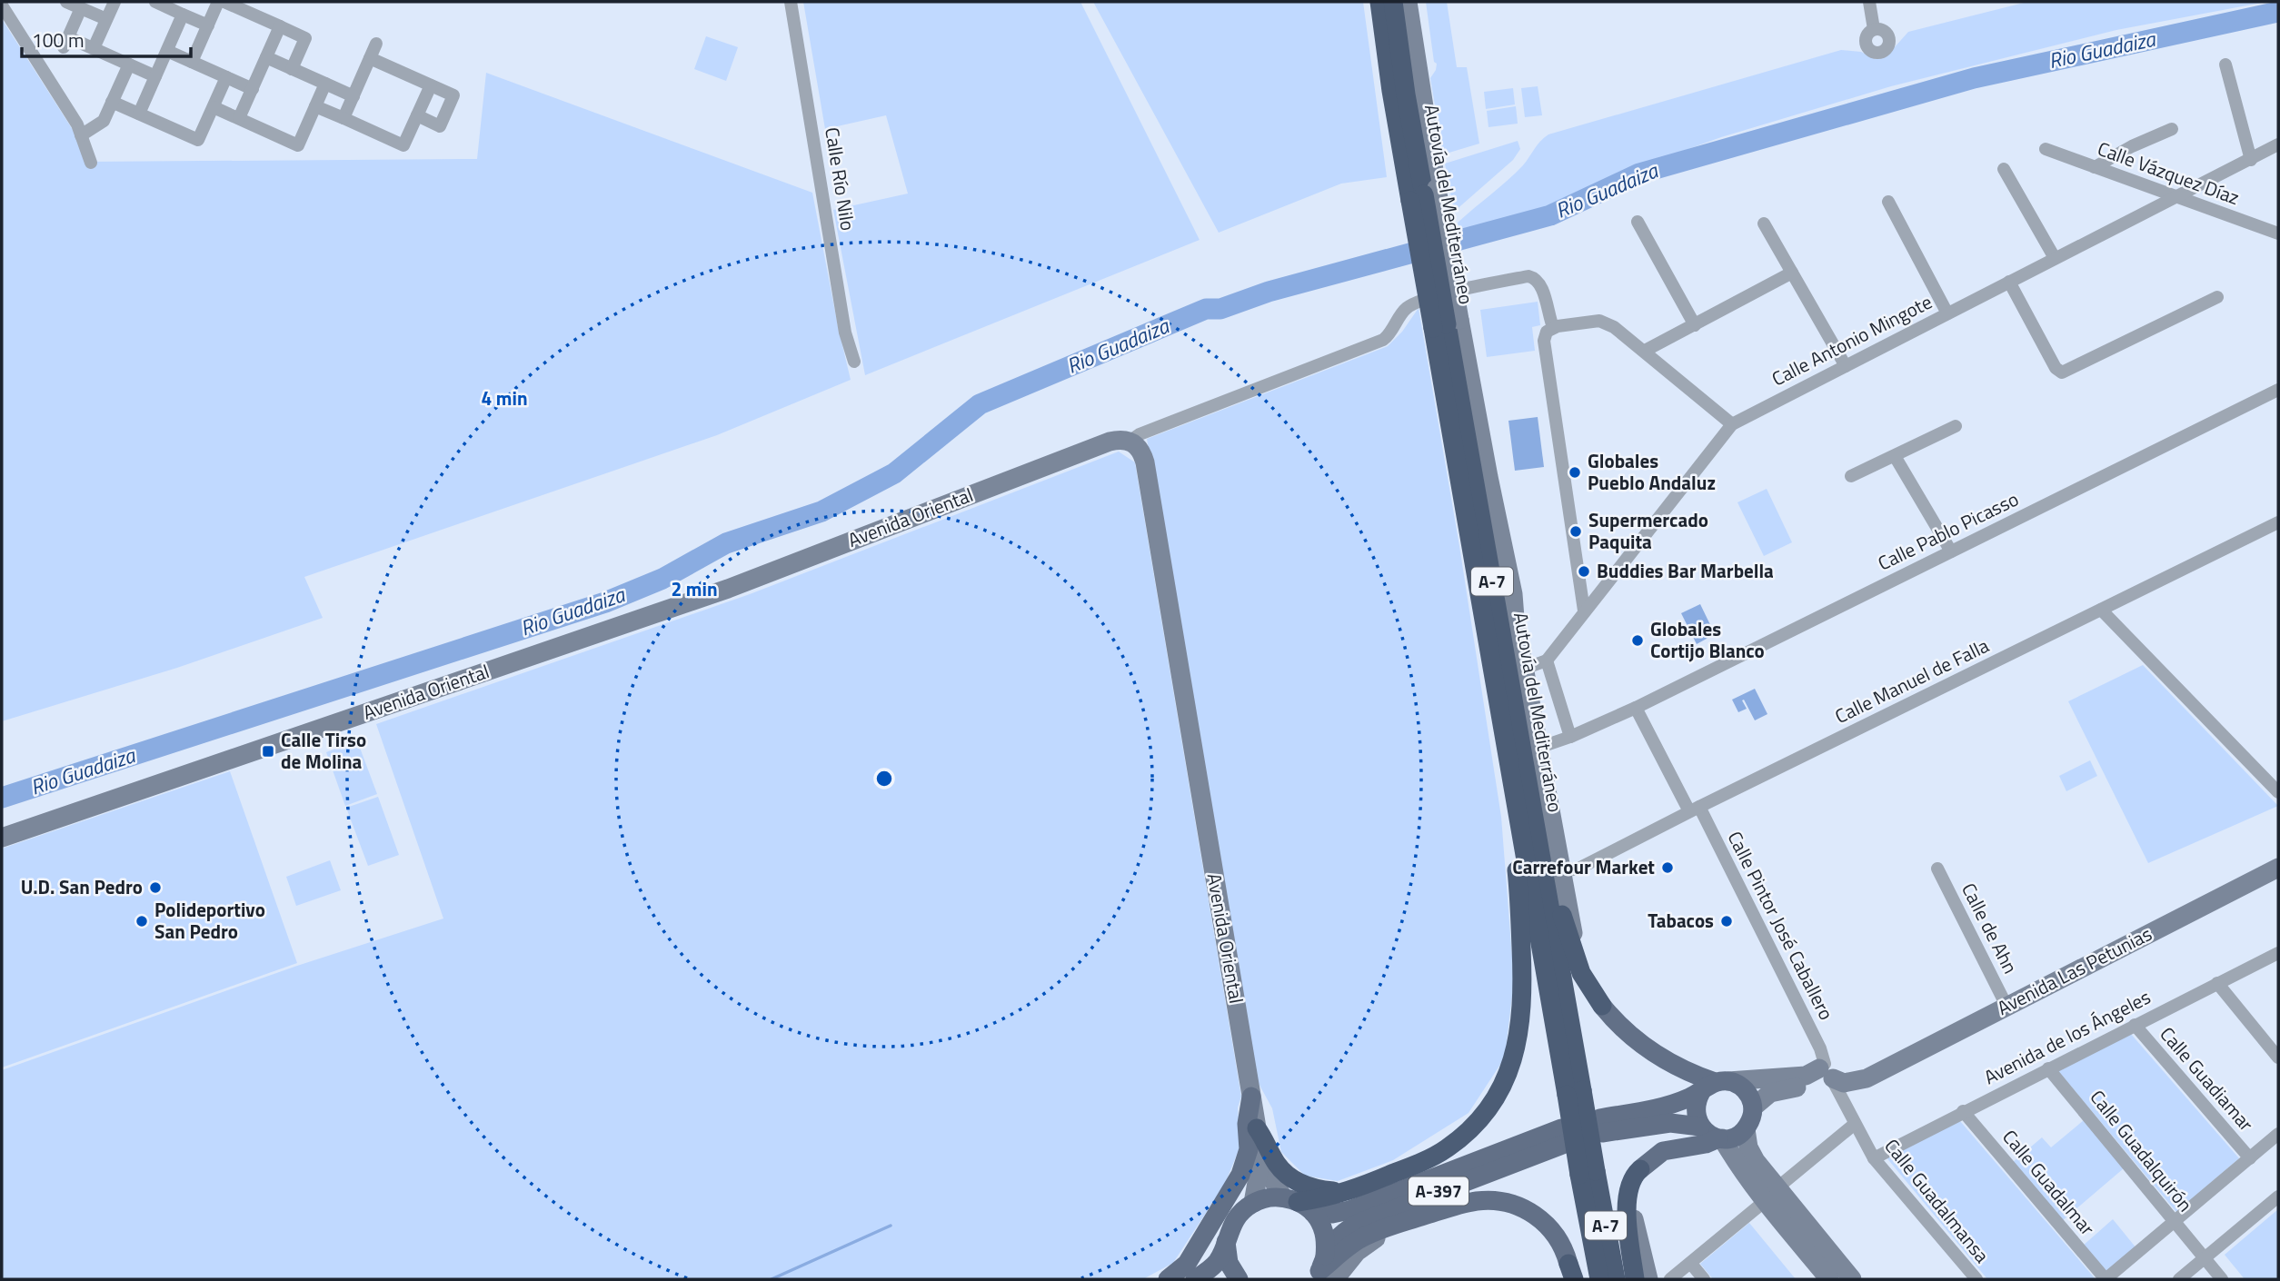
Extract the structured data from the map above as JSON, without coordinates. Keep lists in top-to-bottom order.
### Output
{
  "streets": {
    "highway": ["Autovía del Mediterráneo", "A-7"],
    "main road": ["A-397"],
    "street": [
      "Calle Vázquez Díaz",
      "Calle Río Nilo",
      "Calle Antonio Mingote",
      "Avenida Oriental",
      "Calle Pablo Picasso",
      "Calle Manuel de Falla",
      "Calle Pintor José Caballero",
      "Calle de Ahn",
      "Avenida Las Petunias",
      "Avenida de los Ángeles",
      "Calle Guadiamar",
      "Calle Guadalquirón",
      "Calle Guadalmar",
      "Calle Guadalmansa"
    ]
  },
  "crossings": [
    ["Calle Vázquez Díaz", "Calle Antonio Mingote"],
    ["Avenida Oriental", "A-397"],
    ["Calle Pablo Picasso", "Calle Pintor José Caballero"],
    ["Calle Manuel de Falla", "Calle Pintor José Caballero"],
    ["Calle Pintor José Caballero", "Avenida Las Petunias"],
    ["Calle Pintor José Caballero", "Calle Guadalmansa"],
    ["Calle de Ahn", "Avenida Las Petunias"],
    ["Avenida Las Petunias", "Calle Guadalmansa"],
    ["Avenida de los Ángeles", "Calle Guadiamar"],
    ["Avenida de los Ángeles", "Calle Guadalquirón"],
    ["Avenida de los Ángeles", "Calle Guadalmar"],
    ["Avenida de los Ángeles", "Calle Guadalmansa"]
  ],
  "water": ["Rio Guadaiza"],
  "places": {
    "other": [
      "Globales Pueblo Andaluz",
      "Supermercado Paquita",
      "Buddies Bar Marbella",
      "Globales Cortijo Blanco",
      "Carrefour Market",
      "U.D. San Pedro",
      "Polideportivo San Pedro",
      "Tabacos"
    ],
    "transit": ["Calle Tirso de Molina"]
  },
  "scale_bar": "100 m",
  "rings": ["4 min", "2 min"]
}
